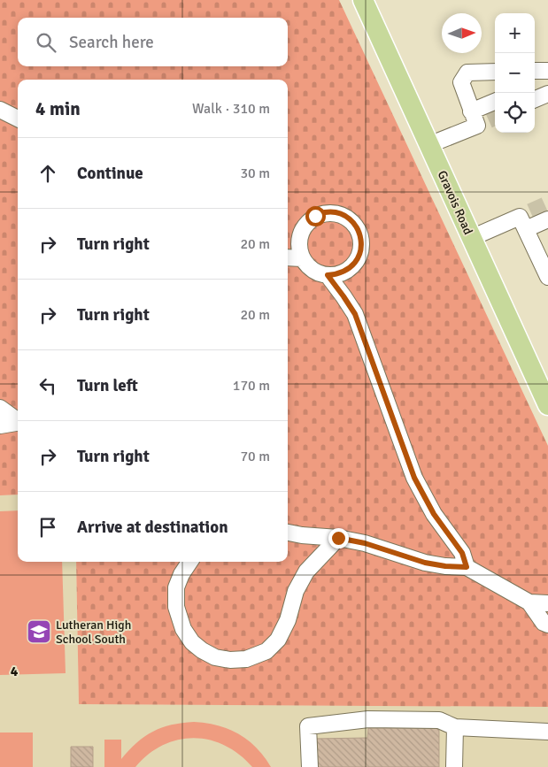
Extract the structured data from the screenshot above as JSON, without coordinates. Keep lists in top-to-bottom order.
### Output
{
  "streets": {
    "main road": ["Gravois Road"]
  },
  "places": {
    "school or university": ["Lutheran High School South"]
  },
  "north": "right",
  "page": {
    "map_buttons": ["+", "−"],
    "search": "Search here",
    "heading": ["4 min", "Walk · 310 m"],
    "list": [
      ["Continue", "30 m"],
      ["Turn right", "20 m"],
      ["Turn right", "20 m"],
      ["Turn left", "170 m"],
      ["Turn right", "70 m"],
      "Arrive at destination"
    ]
  },
  "grid": {
    "rows": ["4"]
  }
}
